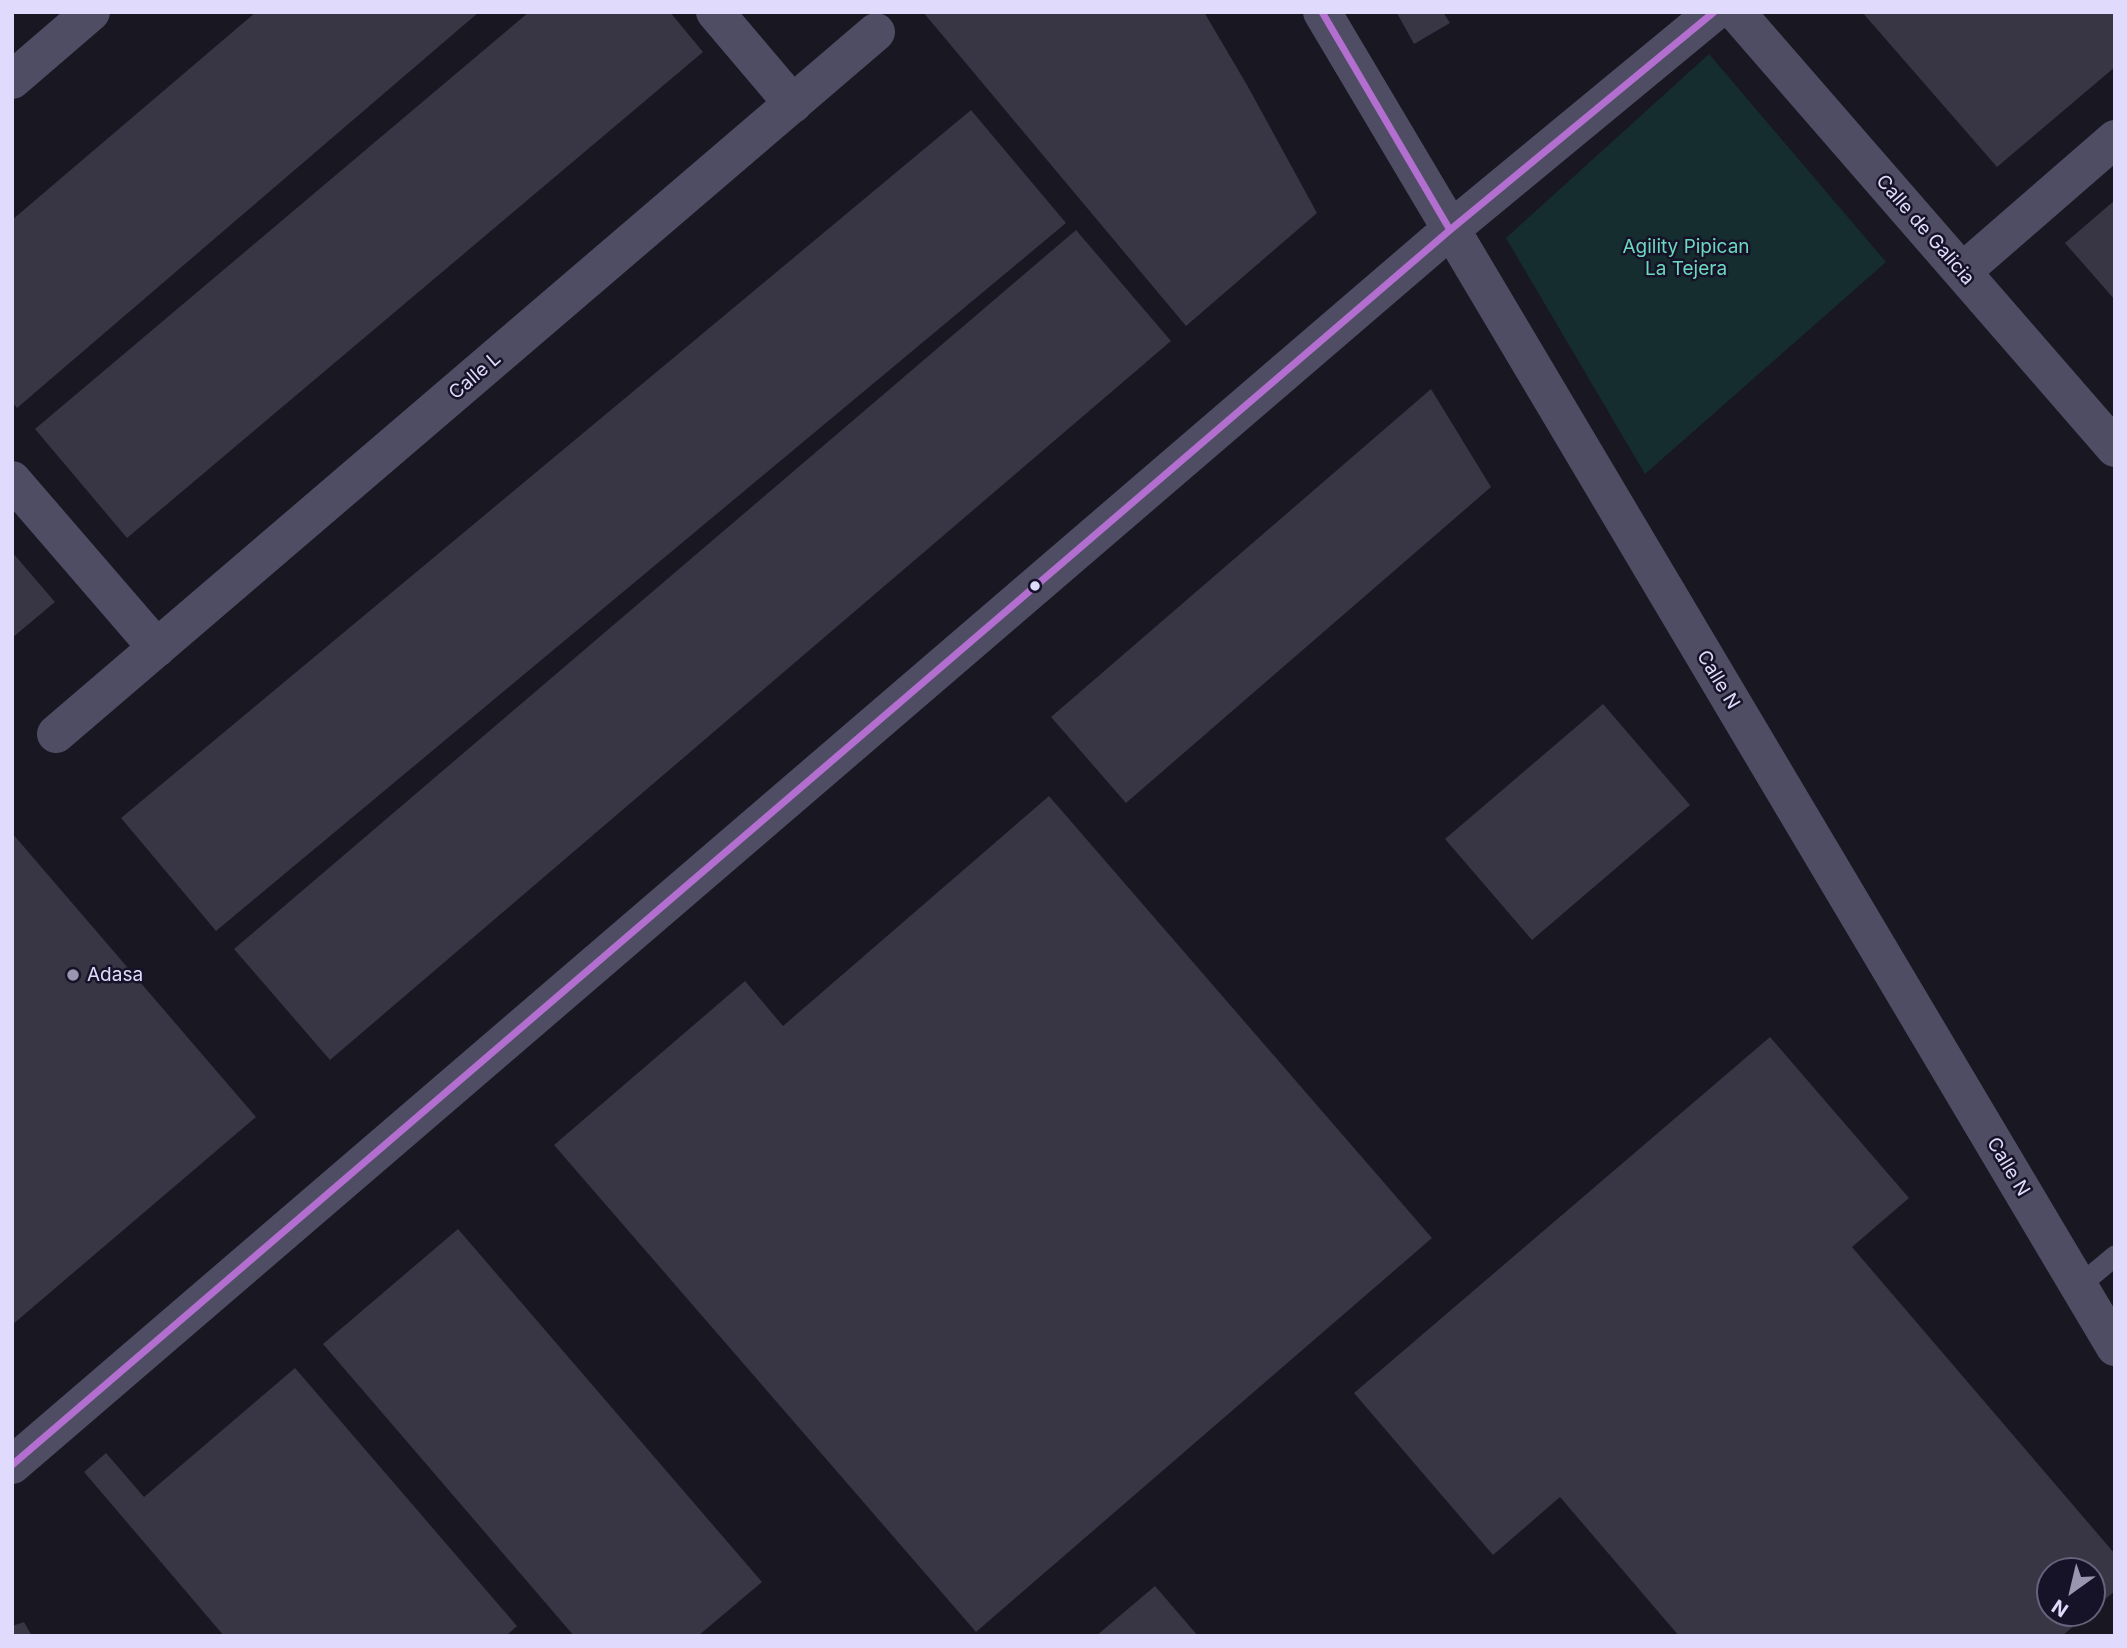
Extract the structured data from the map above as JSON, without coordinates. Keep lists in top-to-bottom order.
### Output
{
  "streets": {
    "street": ["Calle de Galicia", "Calle L", "Calle N"]
  },
  "parks": ["Agility Pipican La Tejera"],
  "places": ["Adasa"],
  "north": "bottom left"
}
